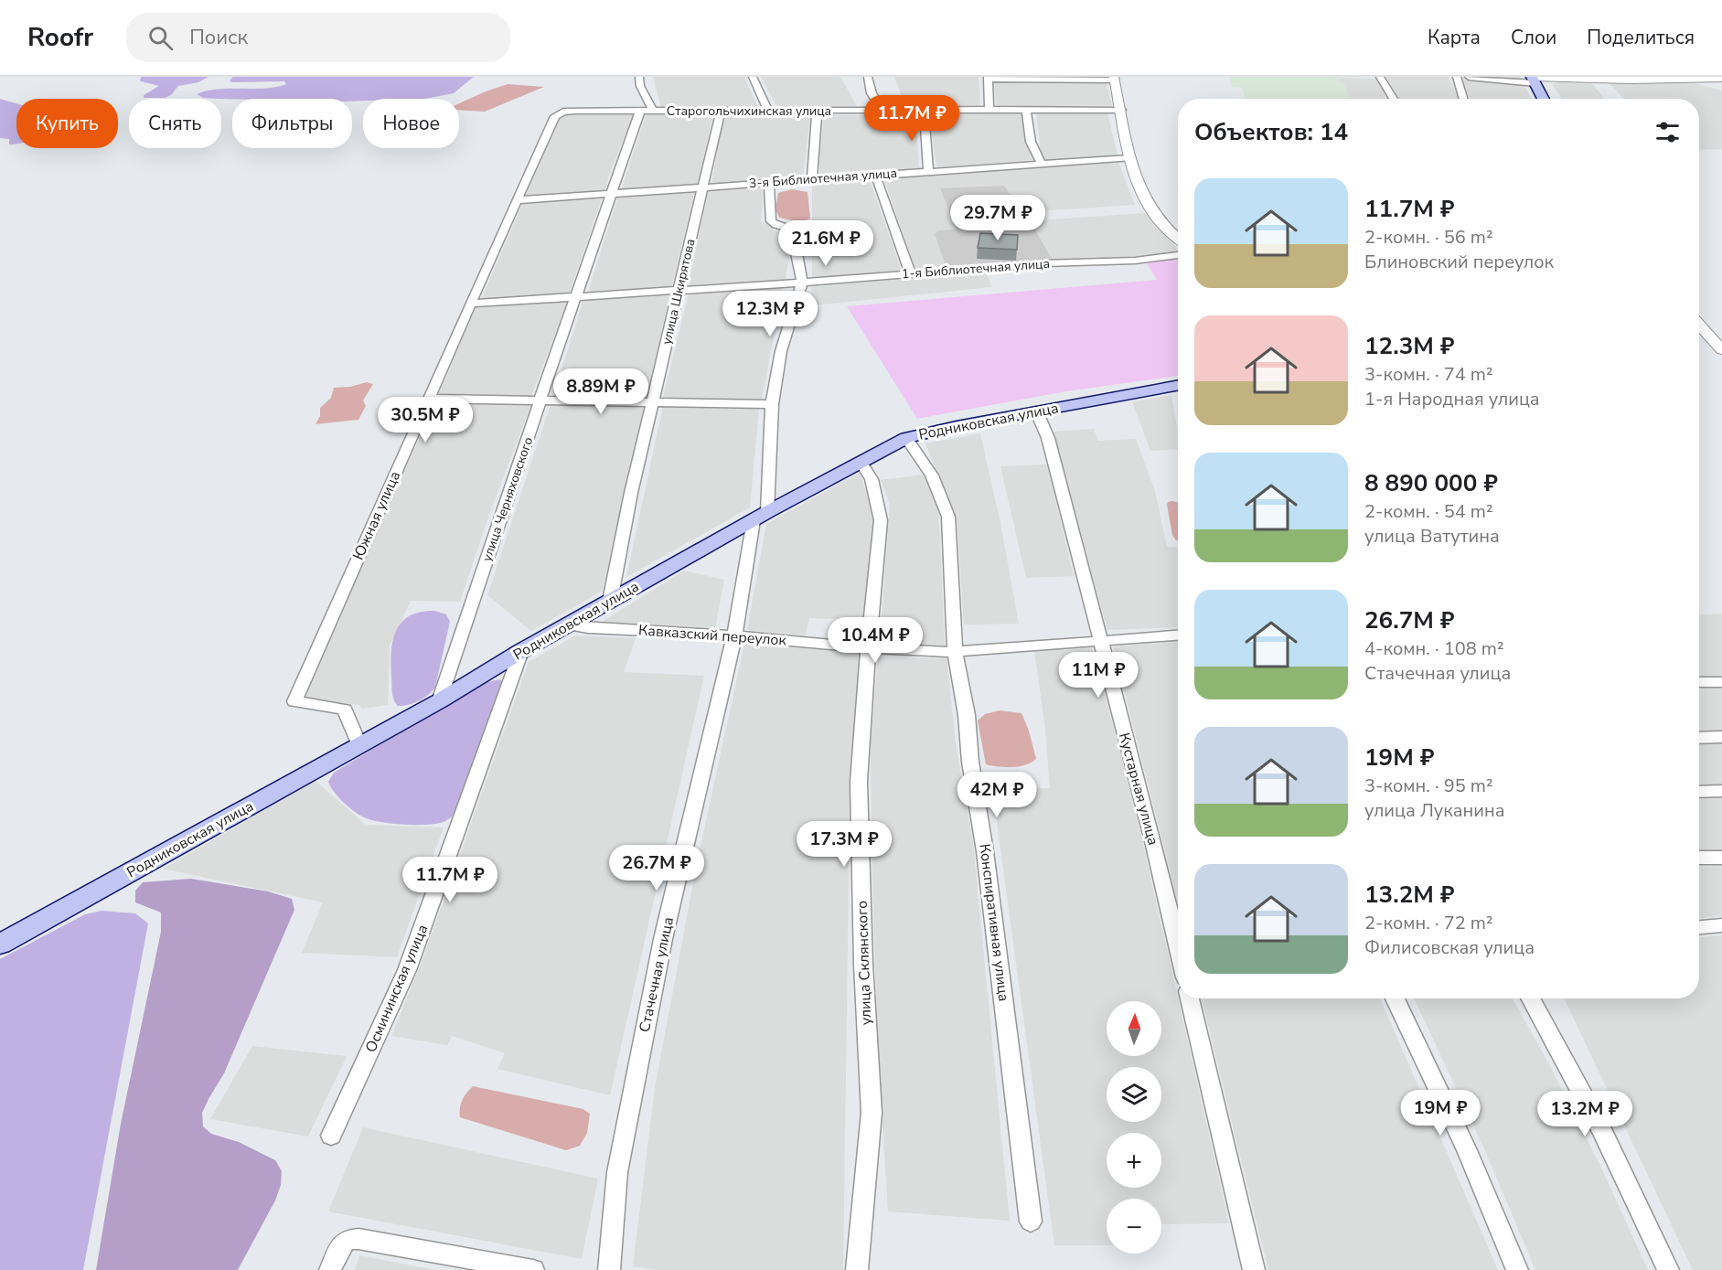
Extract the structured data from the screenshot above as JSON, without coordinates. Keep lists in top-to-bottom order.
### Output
{
  "streets": {
    "main road": ["Родниковская улица"],
    "street": [
      "Старогольчихинская улица",
      "3-я Библиотечная улица",
      "1-я Библиотечная улица",
      "улица Шкирятова",
      "улица Черняховского",
      "Южная улица",
      "Кавказский переулок",
      "Кустарная улица",
      "Конспиративная улица",
      "улица Склянского",
      "Стачечная улица",
      "Осмининская улица"
    ]
  },
  "crossings": [
    ["Старогольчихинская улица", "улица Шкирятова"],
    ["Старогольчихинская улица", "улица Черняховского"],
    ["Старогольчихинская улица", "Южная улица"],
    ["3-я Библиотечная улица", "улица Шкирятова"],
    ["3-я Библиотечная улица", "улица Черняховского"],
    ["3-я Библиотечная улица", "Южная улица"],
    ["1-я Библиотечная улица", "улица Шкирятова"],
    ["1-я Библиотечная улица", "улица Черняховского"],
    ["1-я Библиотечная улица", "Южная улица"],
    ["1-я Библиотечная улица", "Стачечная улица"],
    ["улица Шкирятова", "Родниковская улица"],
    ["Родниковская улица", "улица Черняховского"],
    ["Родниковская улица", "Южная улица"],
    ["Родниковская улица", "Кавказский переулок"],
    ["Родниковская улица", "Кустарная улица"],
    ["Родниковская улица", "Конспиративная улица"],
    ["Родниковская улица", "улица Склянского"],
    ["Родниковская улица", "Стачечная улица"],
    ["Родниковская улица", "Осмининская улица"],
    ["Кавказский переулок", "Кустарная улица"],
    ["Кавказский переулок", "Конспиративная улица"],
    ["Кавказский переулок", "улица Склянского"],
    ["Кавказский переулок", "Стачечная улица"]
  ],
  "north": "top",
  "page": {
    "header": "Roofr",
    "search": "Поиск",
    "nav": ["Карта", "Слои", "Поделиться"],
    "price": [
      "11.7M ₽",
      "29.7M ₽",
      "21.6M ₽",
      "12.3M ₽",
      "8.89M ₽",
      "30.5M ₽",
      "10.4M ₽",
      "11M ₽",
      "42M ₽",
      "17.3M ₽",
      "26.7M ₽",
      "11.7M ₽",
      "19M ₽",
      "13.2M ₽"
    ],
    "chip": [
      "Купить",
      "Снять",
      "Фильтры",
      "Новое"
    ],
    "heading": "Объектов: 14",
    "list": [
      {
        "name": "11.7M ₽",
        "note": "2-комн. · 56 m² · Блиновский переулок"
      },
      {
        "name": "12.3M ₽",
        "note": "3-комн. · 74 m² · 1-я Народная улица"
      },
      {
        "name": "8 890 000 ₽",
        "note": "2-комн. · 54 m² · улица Ватутина"
      },
      {
        "name": "26.7M ₽",
        "note": "4-комн. · 108 m² · Стачечная улица"
      },
      {
        "name": "19M ₽",
        "note": "3-комн. · 95 m² · улица Луканина"
      },
      {
        "name": "13.2M ₽",
        "note": "2-комн. · 72 m² · Филисовская улица"
      }
    ],
    "map_buttons": ["+", "−"]
  }
}
